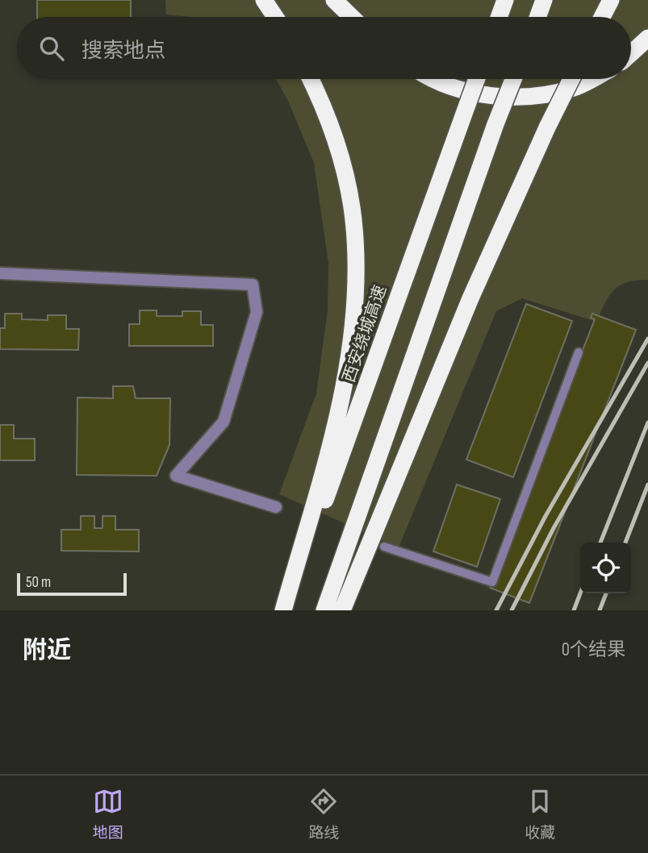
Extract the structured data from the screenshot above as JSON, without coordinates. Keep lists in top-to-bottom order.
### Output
{
  "streets": {
    "highway": ["西安绕城高速"]
  },
  "scale_bar": "50 m",
  "page": {
    "search": "搜索地点",
    "scale": "50 m",
    "heading": ["附近", "0个结果"],
    "nav": ["地图", "路线", "收藏"]
  }
}
